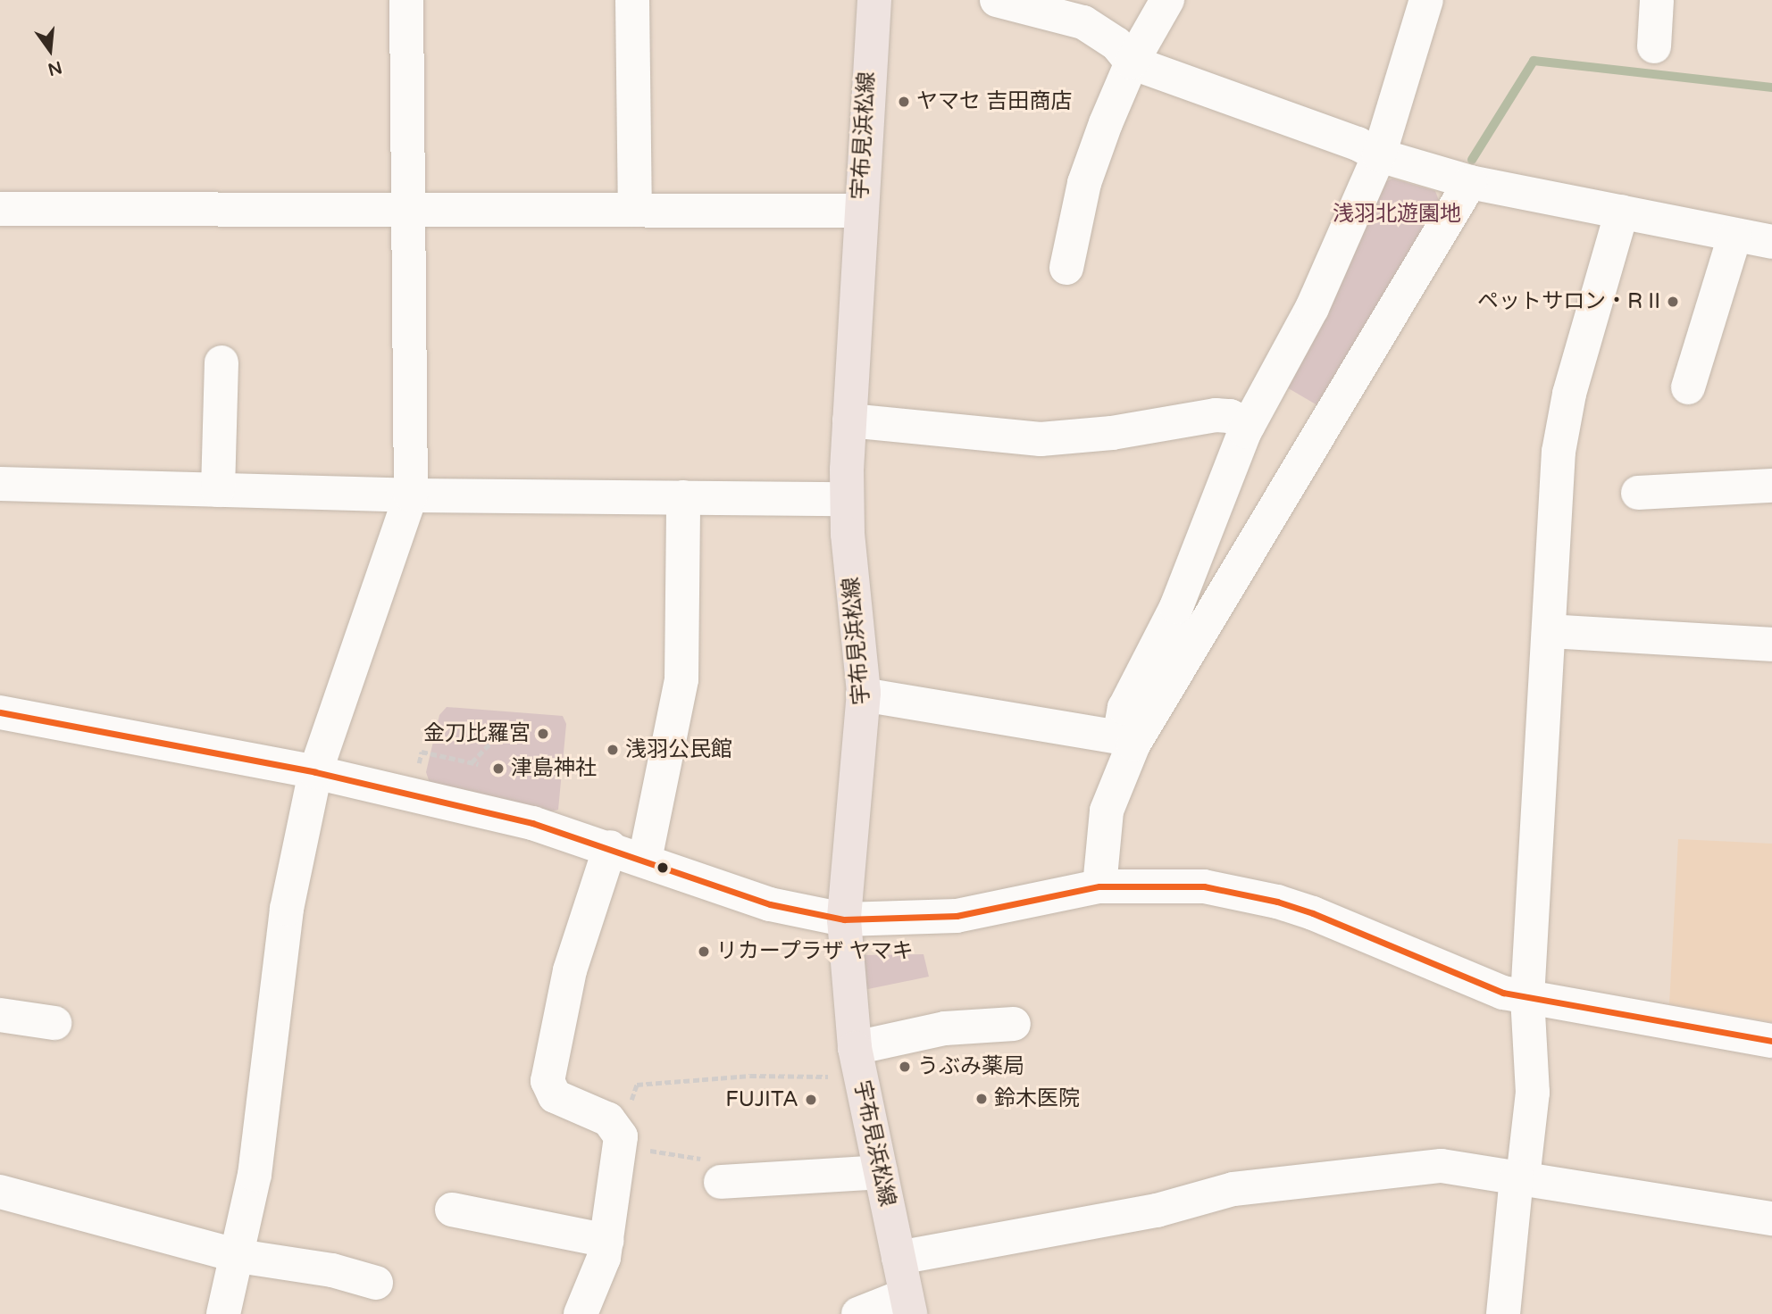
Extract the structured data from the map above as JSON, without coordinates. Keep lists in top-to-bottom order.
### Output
{
  "streets": {
    "main road": ["宇布見浜松線"]
  },
  "parks": ["浅羽北遊園地"],
  "places": [
    "ヤマセ 吉田商店",
    "ペットサロン・R II",
    "金刀比羅宮",
    "浅羽公民館",
    "津島神社",
    "リカープラザ ヤマキ",
    "うぶみ薬局",
    "鈴木医院",
    "FUJITA"
  ],
  "north": "bottom"
}
